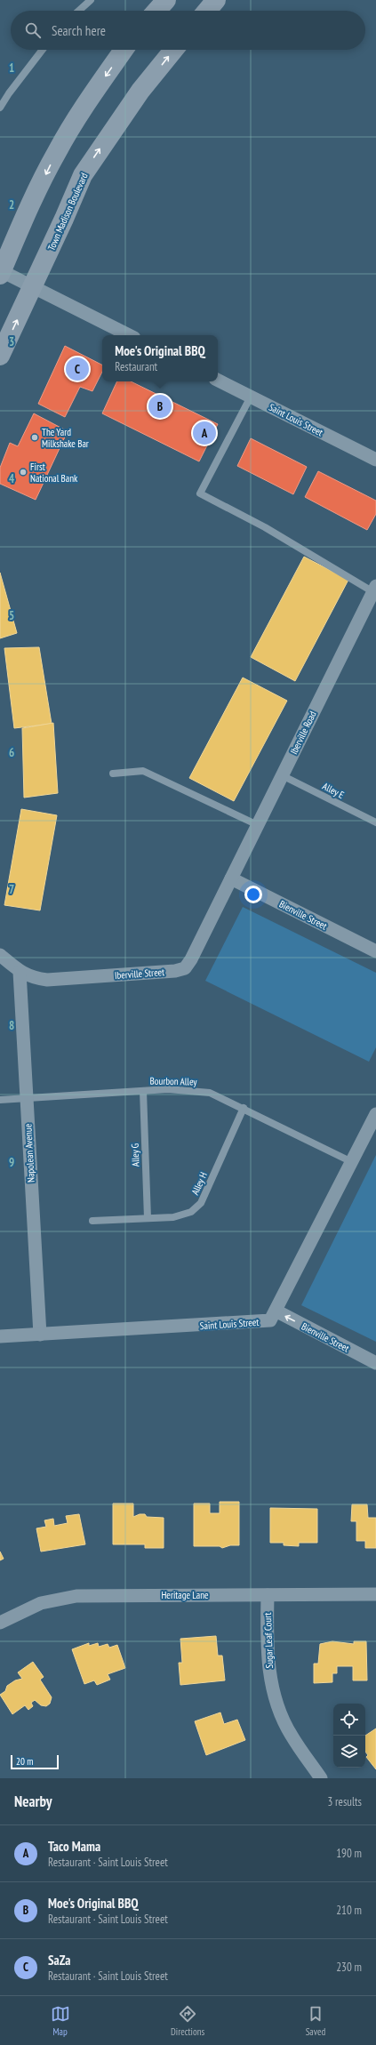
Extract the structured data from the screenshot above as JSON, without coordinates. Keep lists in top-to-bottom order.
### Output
{
  "streets": {
    "main road": ["Town Madison Boulevard"],
    "street": [
      "Saint Louis Street",
      "Iberville Road",
      "Bienville Street",
      "Iberville Street",
      "Napolean Avenue",
      "Heritage Lane",
      "Sugar Leaf Court"
    ],
    "lane": [
      "Alley E",
      "Bourbon Alley",
      "Alley G",
      "Alley H"
    ]
  },
  "crossings": [
    ["Saint Louis Street", "Bienville Street"],
    ["Saint Louis Street", "Bourbon Alley"],
    ["Saint Louis Street", "Napolean Avenue"],
    ["Iberville Road", "Alley E"],
    ["Iberville Road", "Bienville Street"],
    ["Iberville Road", "Iberville Street"],
    ["Bienville Street", "Iberville Street"],
    ["Iberville Street", "Napolean Avenue"],
    ["Bourbon Alley", "Napolean Avenue"],
    ["Bourbon Alley", "Alley G"],
    ["Bourbon Alley", "Alley H"],
    ["Alley G", "Alley H"],
    ["Heritage Lane", "Sugar Leaf Court"]
  ],
  "one_way": ["Bienville Street"],
  "places": ["The Yard Milkshake Bar", "First National Bank"],
  "scale_bar": "20 m",
  "page": {
    "search": "Search here",
    "popup": ["Moe's Original BBQ", "Restaurant"],
    "pins": ["C", "B", "A"],
    "scale": "20 m",
    "heading": ["Nearby", "3 results"],
    "list": [
      {
        "mark": "A",
        "name": "Taco Mama",
        "note": "Restaurant · Saint Louis Street",
        "value": "190 m"
      },
      {
        "mark": "B",
        "name": "Moe's Original BBQ",
        "note": "Restaurant · Saint Louis Street",
        "value": "210 m"
      },
      {
        "mark": "C",
        "name": "SaZa",
        "note": "Restaurant · Saint Louis Street",
        "value": "230 m"
      }
    ],
    "nav": ["Map", "Directions", "Saved"]
  },
  "grid": {
    "rows": [
      "1",
      "2",
      "3",
      "4",
      "5",
      "6",
      "7",
      "8",
      "9"
    ]
  }
}
